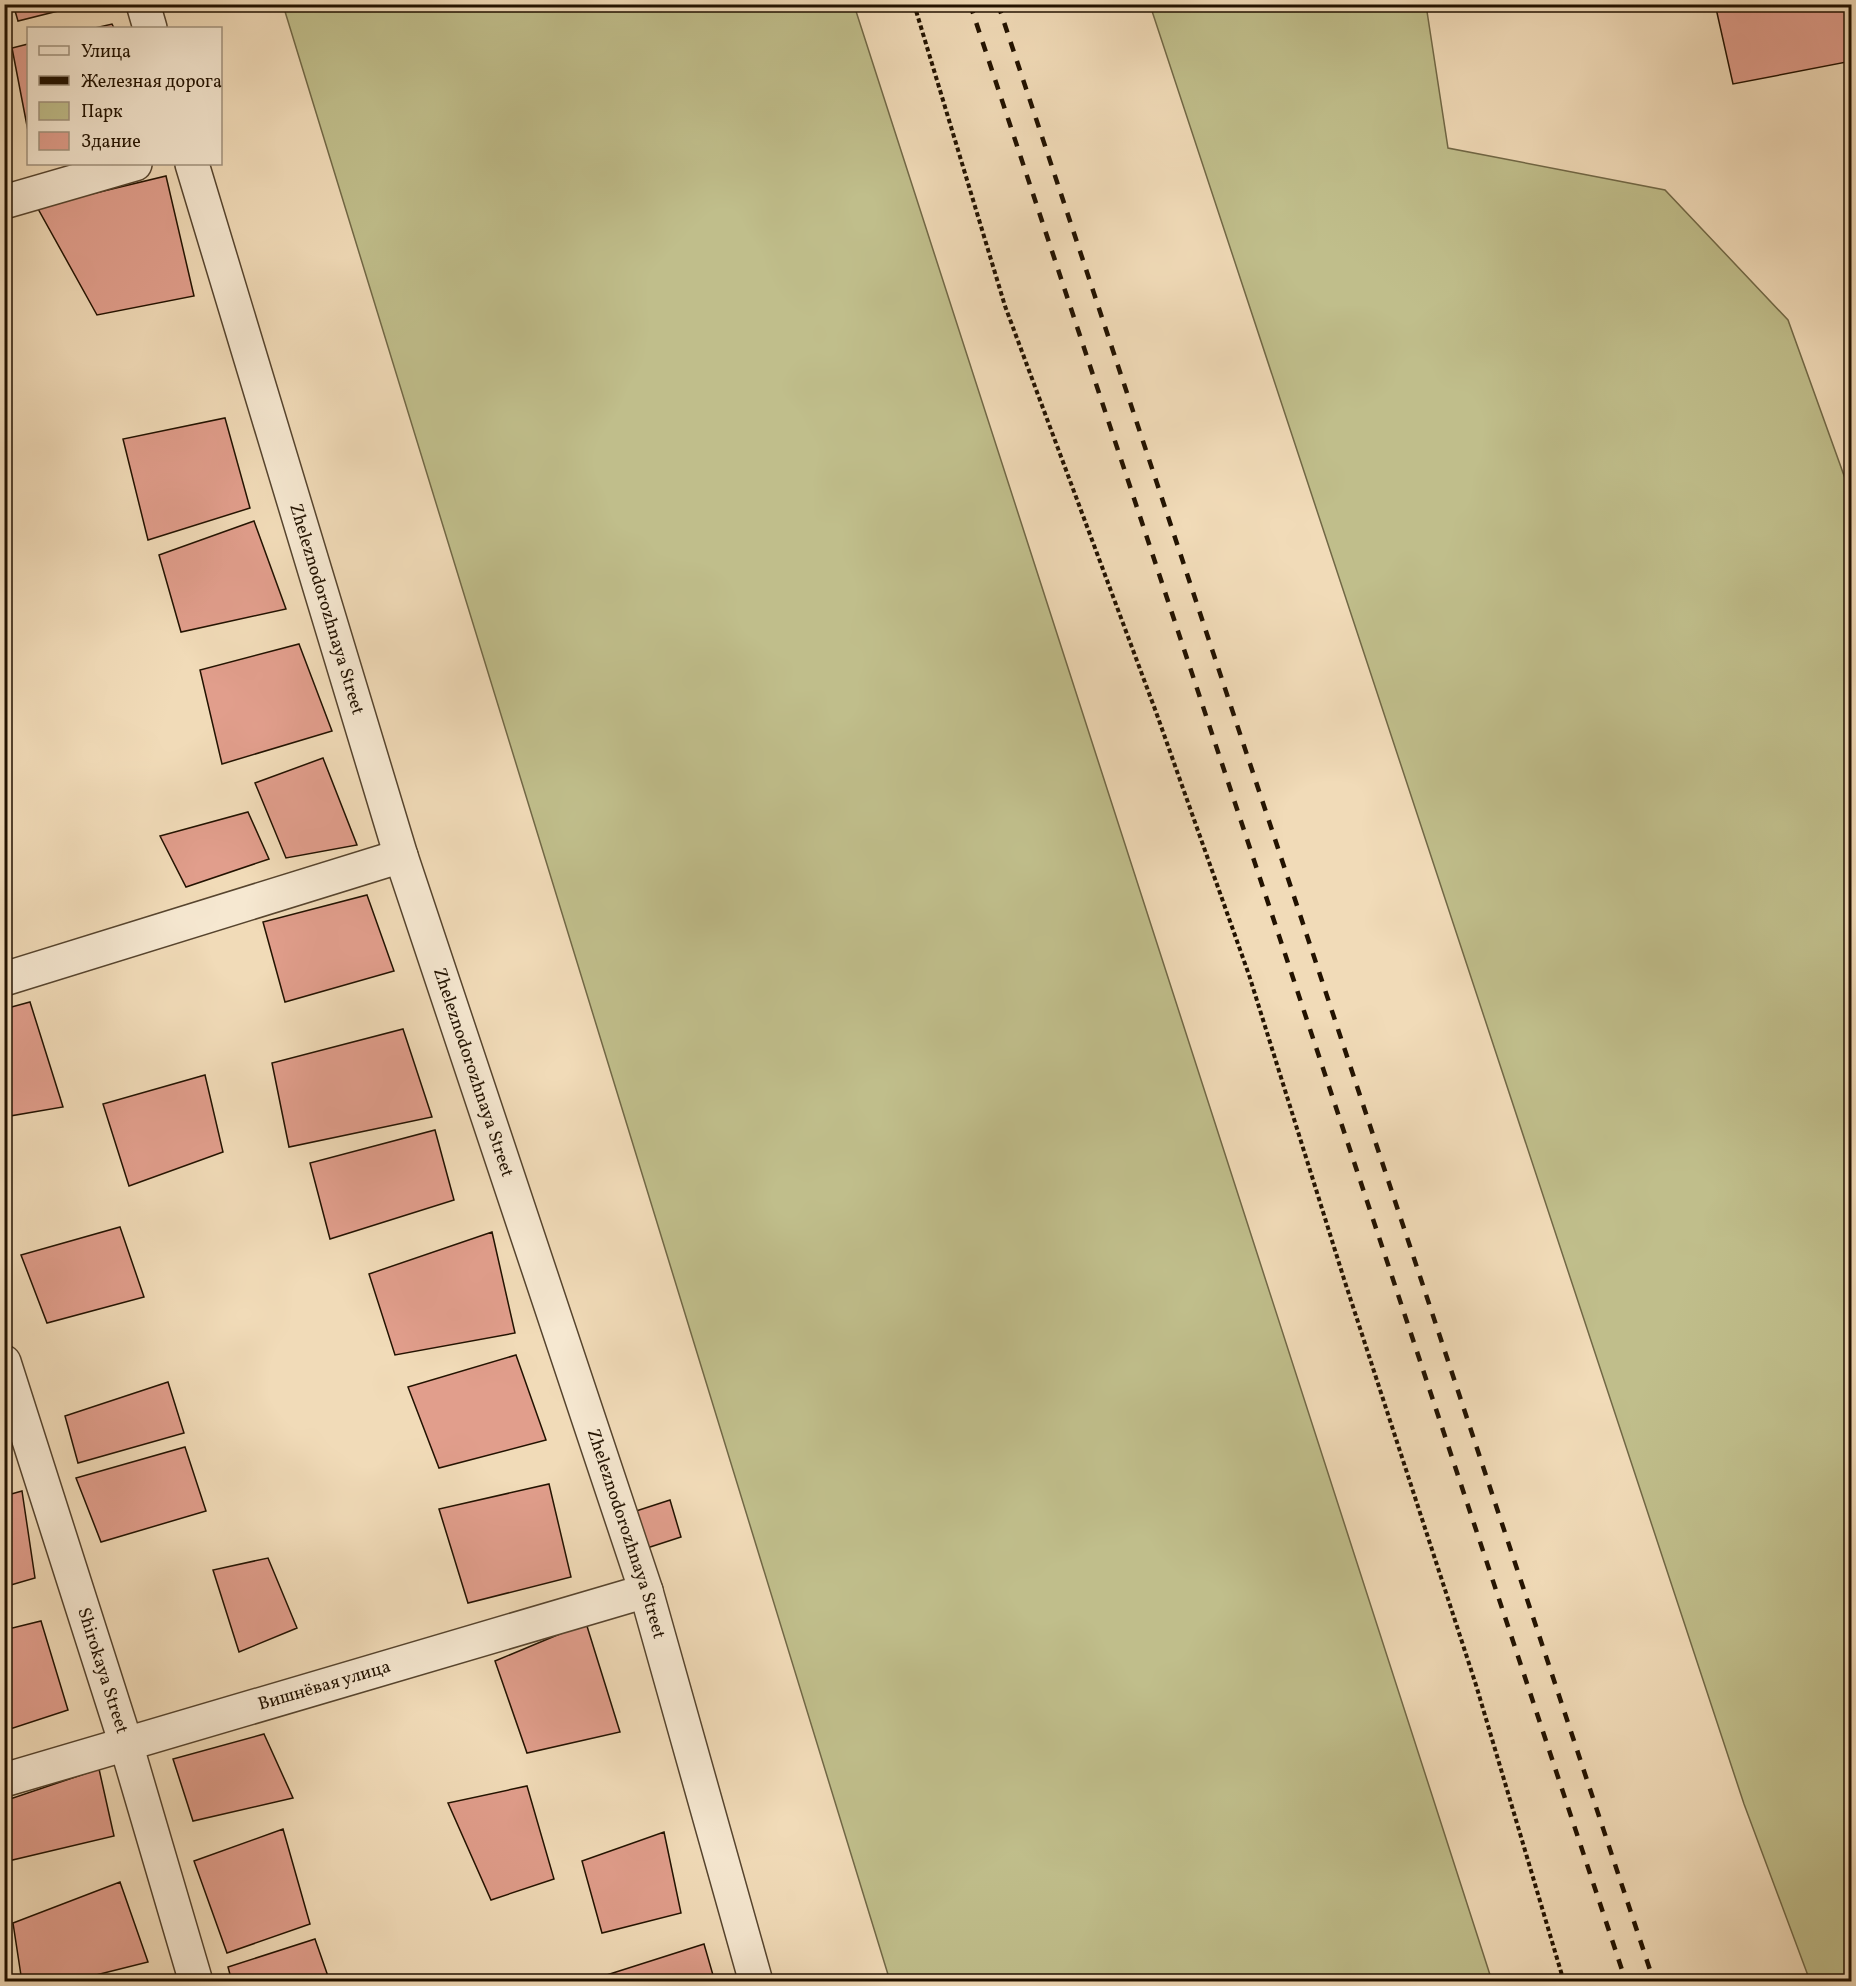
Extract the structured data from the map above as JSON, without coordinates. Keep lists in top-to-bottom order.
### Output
{
  "streets": {
    "street": ["Zheleznodorozhnaya Street", "Shirokaya Street", "Вишнёвая улица"]
  },
  "crossings": [
    ["Zheleznodorozhnaya Street", "Вишнёвая улица"],
    ["Shirokaya Street", "Вишнёвая улица"]
  ],
  "legend": [
    "Улица",
    "Железная дорога",
    "Парк",
    "Здание"
  ]
}
